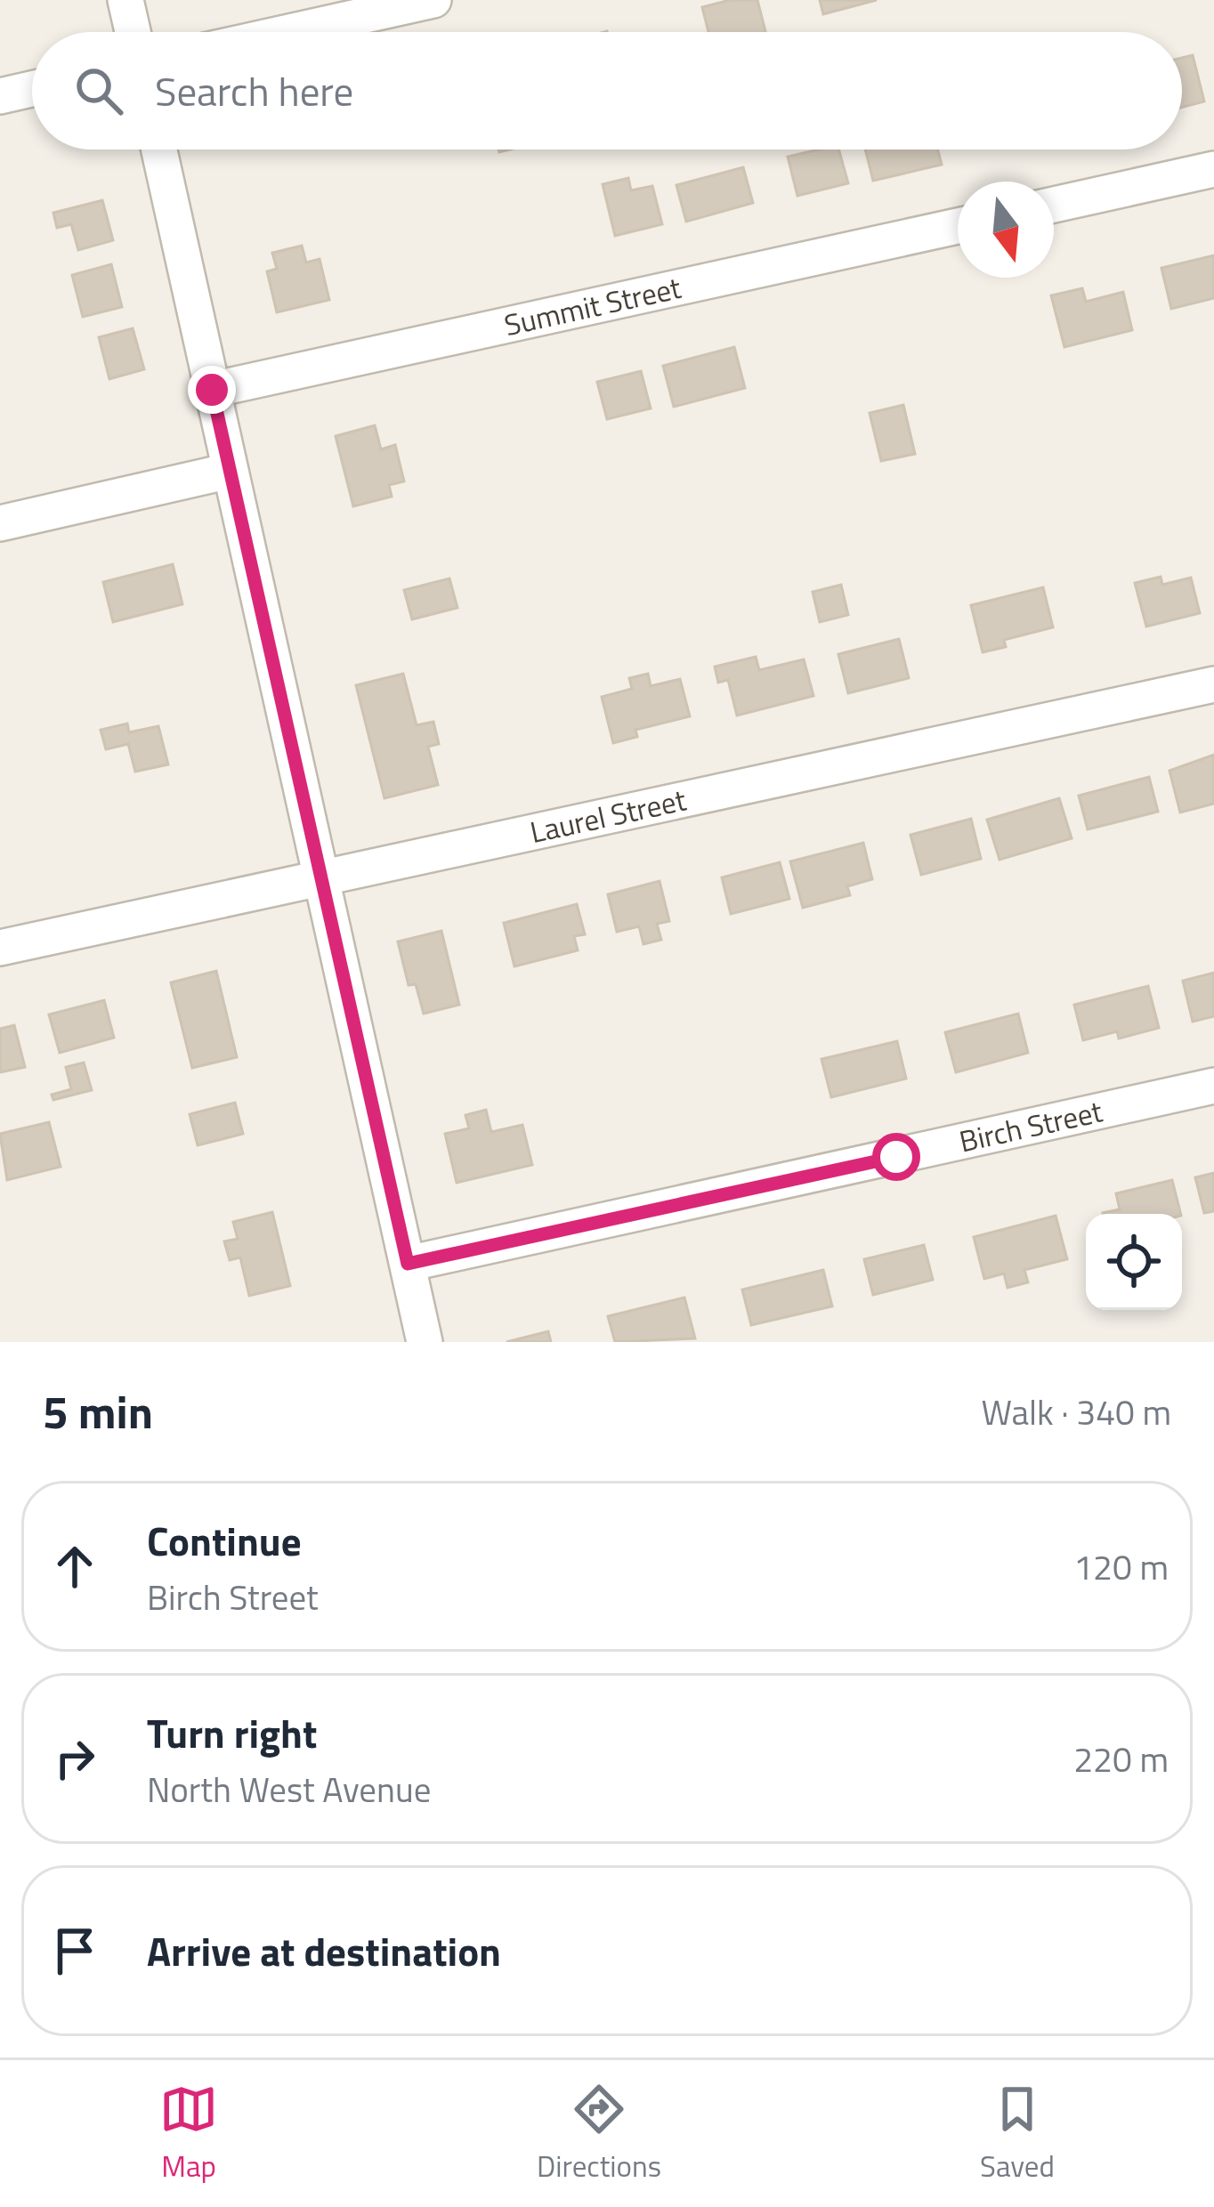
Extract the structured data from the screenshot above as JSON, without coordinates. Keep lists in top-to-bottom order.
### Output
{
  "streets": {
    "street": ["Summit Street", "Laurel Street", "Birch Street"]
  },
  "north": "bottom",
  "page": {
    "search": "Search here",
    "heading": ["5 min", "Walk · 340 m"],
    "list": [
      ["Continue", "Birch Street", "120 m"],
      ["Turn right", "North West Avenue", "220 m"],
      "Arrive at destination"
    ],
    "nav": ["Map", "Directions", "Saved"]
  }
}
